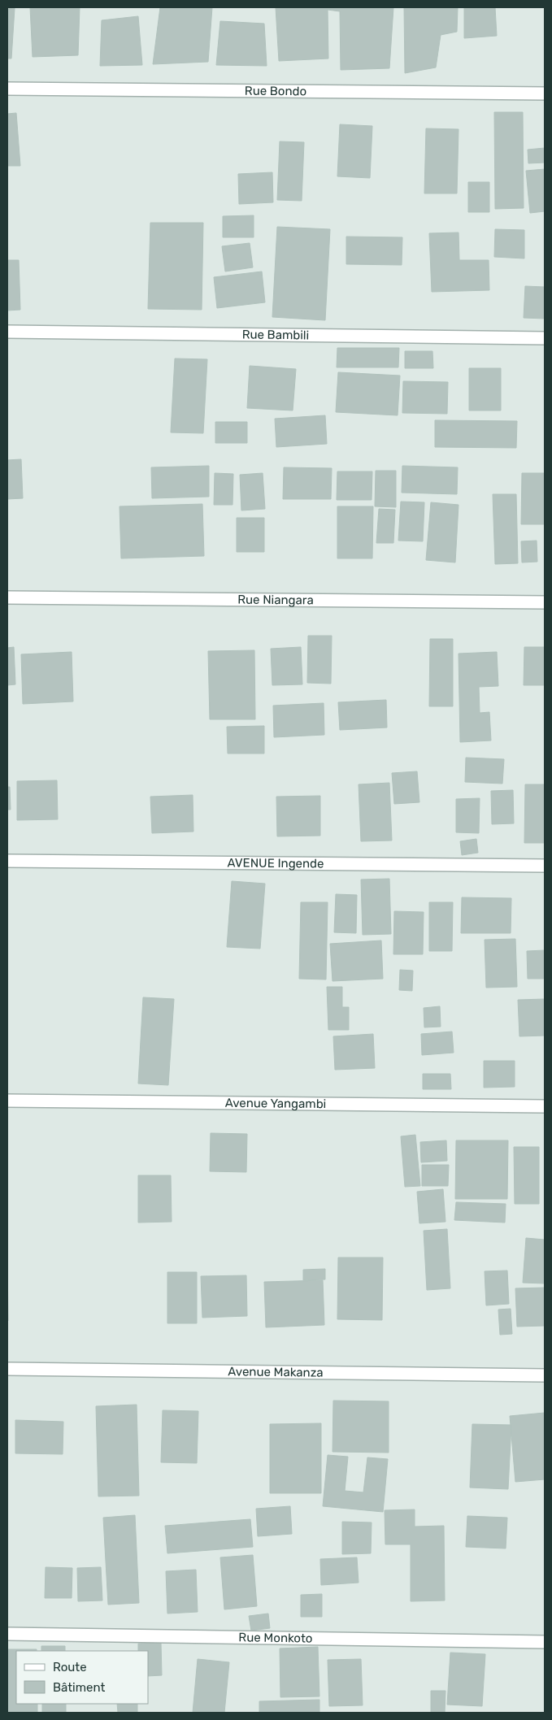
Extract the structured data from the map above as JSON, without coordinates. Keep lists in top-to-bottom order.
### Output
{
  "streets": {
    "street": [
      "Rue Bondo",
      "Rue Bambili",
      "Rue Niangara",
      "AVENUE Ingende",
      "Avenue Yangambi",
      "Avenue Makanza",
      "Rue Monkoto"
    ]
  },
  "legend": ["Route", "Bâtiment"]
}
